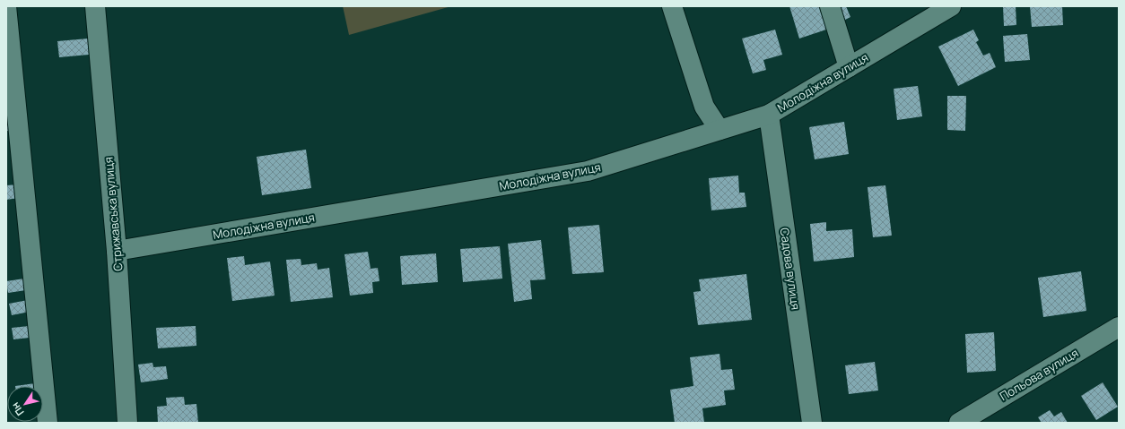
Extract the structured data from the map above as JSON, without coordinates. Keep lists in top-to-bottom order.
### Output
{
  "streets": {
    "street": [
      "Молодіжна вулиця",
      "Стрижавська вулиця",
      "Садова вулиця",
      "Польова вулиця"
    ]
  },
  "crossings": [
    ["Молодіжна вулиця", "Стрижавська вулиця"],
    ["Молодіжна вулиця", "Садова вулиця"]
  ],
  "north": "bottom left"
}
